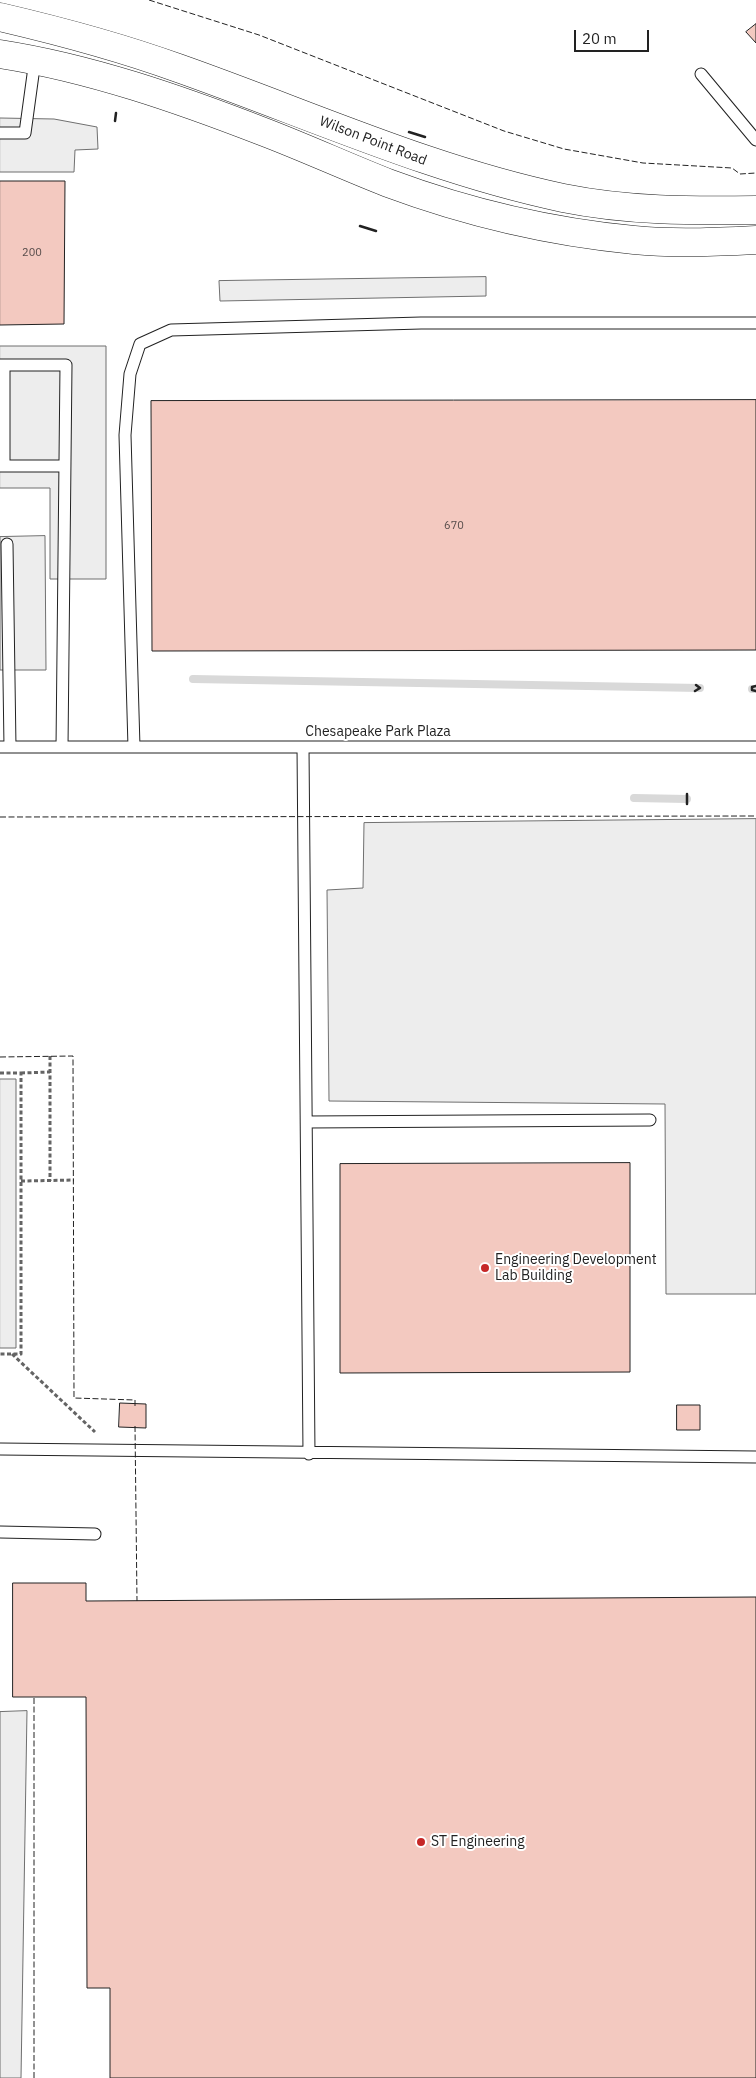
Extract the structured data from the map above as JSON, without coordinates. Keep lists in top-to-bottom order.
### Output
{
  "streets": {
    "street": ["Wilson Point Road"],
    "lane": ["Chesapeake Park Plaza"]
  },
  "places": ["Engineering Development Lab Building", "ST Engineering"],
  "house_numbers": ["200", "670"],
  "scale_bar": "20 m"
}
